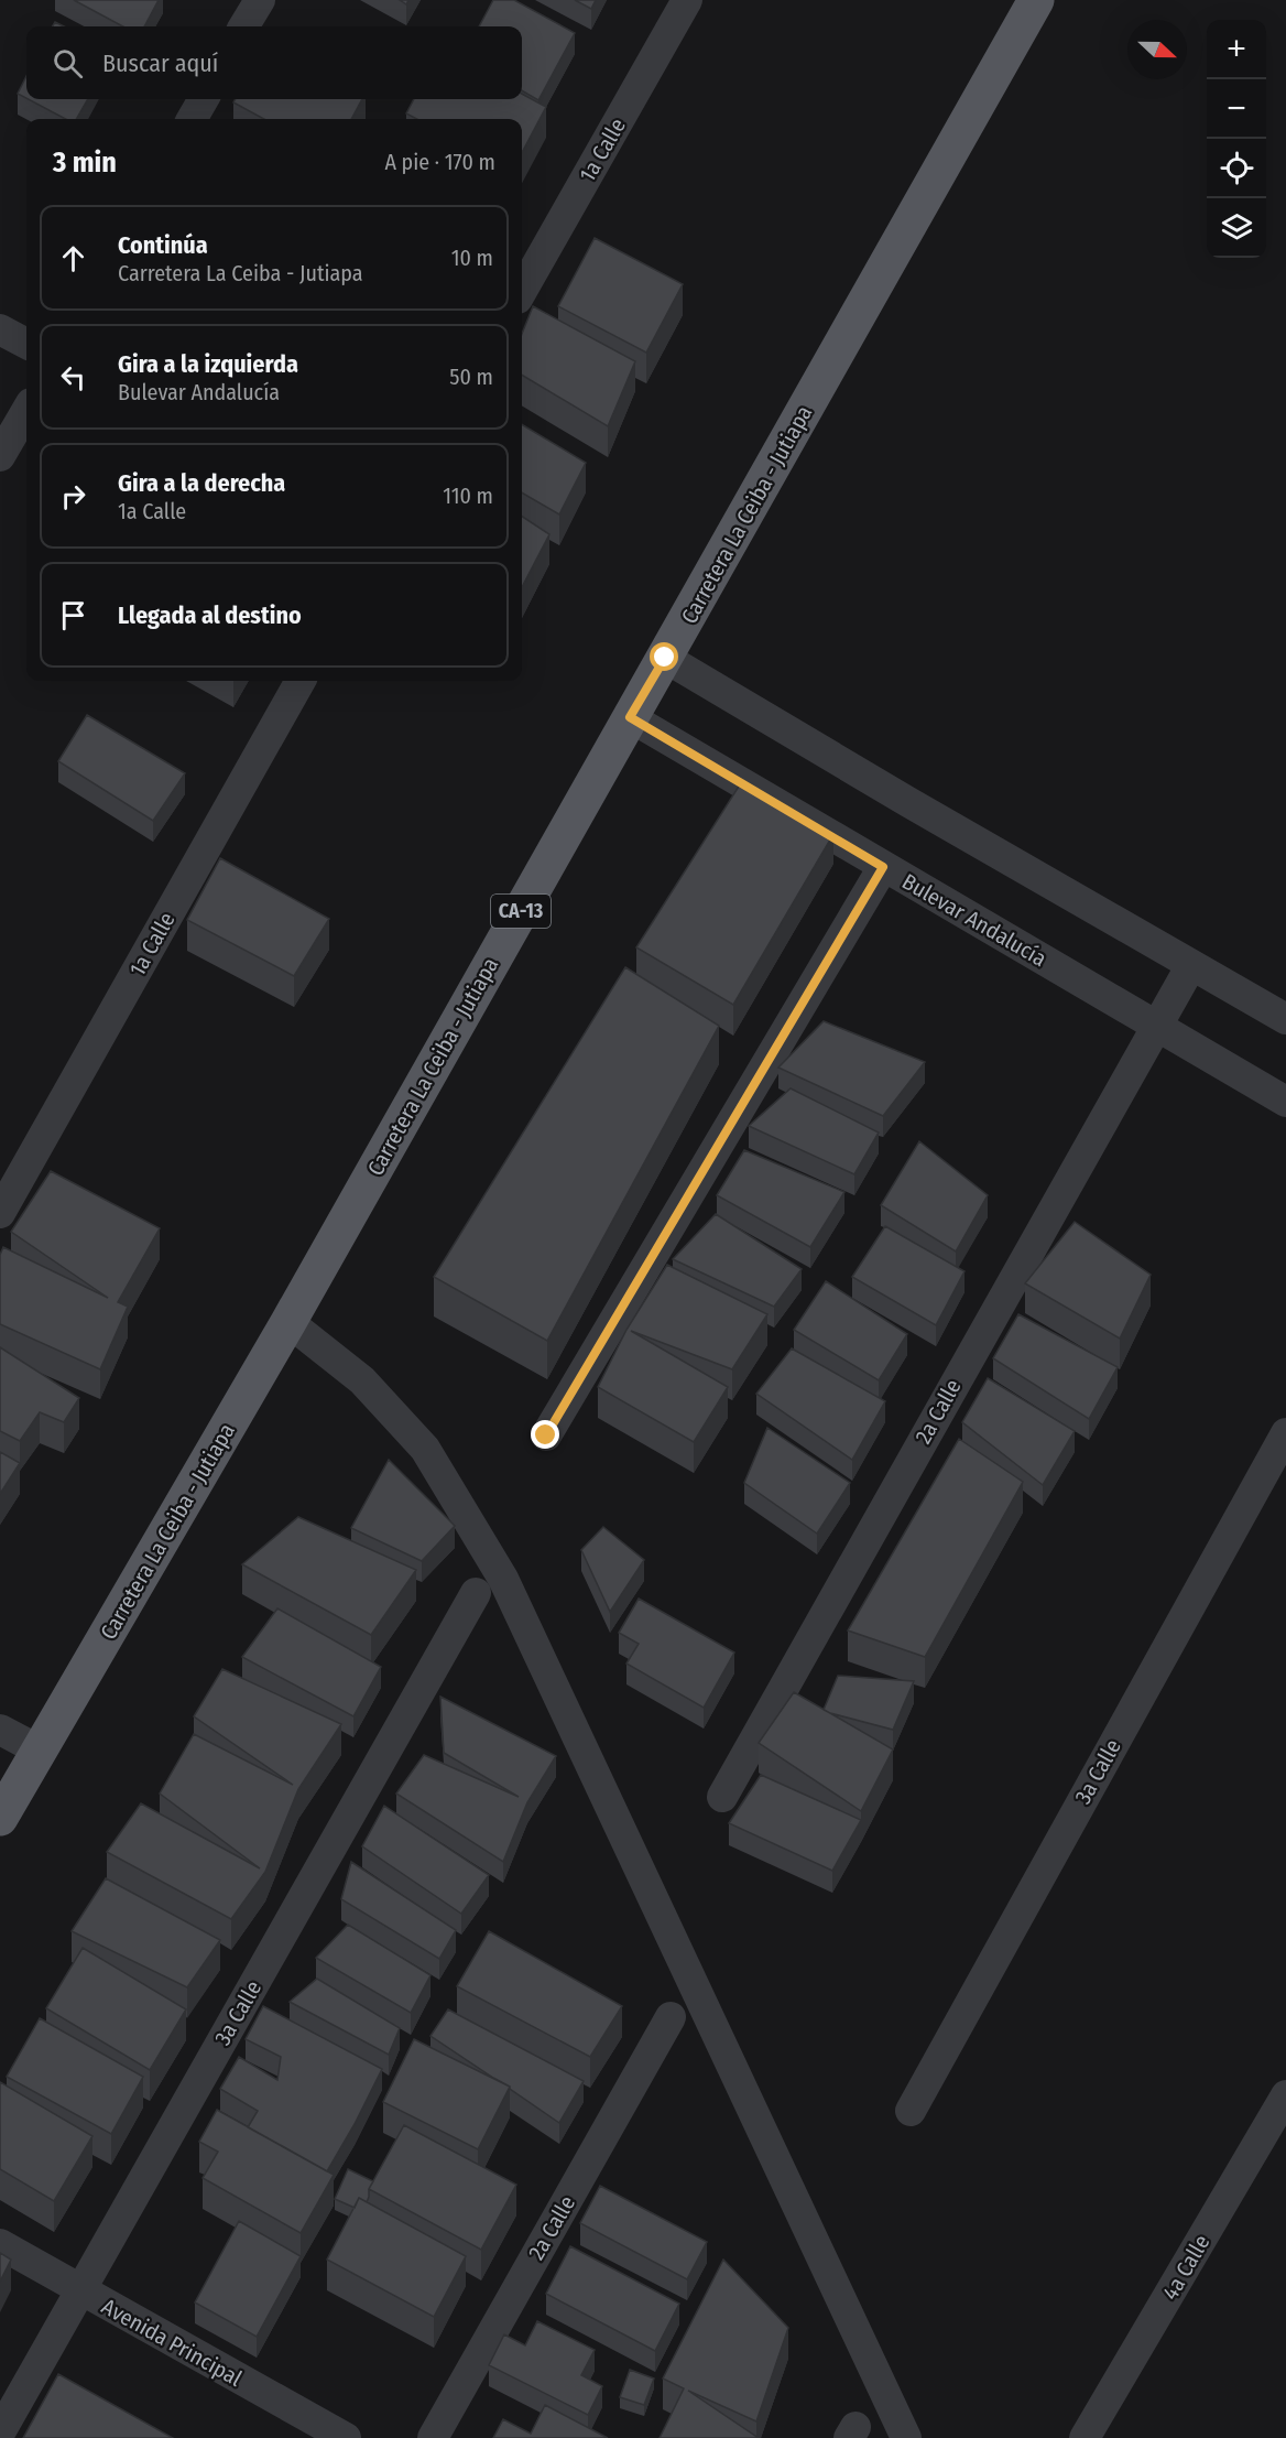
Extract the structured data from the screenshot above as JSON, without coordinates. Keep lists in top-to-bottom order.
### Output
{
  "streets": {
    "main road": ["Carretera La Ceiba - Jutiapa", "CA-13"],
    "street": [
      "1a Calle",
      "Bulevar Andalucía",
      "2a Calle",
      "3a Calle",
      "4a Calle",
      "Avenida Principal"
    ]
  },
  "crossings": [
    ["Carretera La Ceiba - Jutiapa", "Bulevar Andalucía"],
    ["Bulevar Andalucía", "2a Calle"],
    ["3a Calle", "Avenida Principal"]
  ],
  "north": "right",
  "page": {
    "map_buttons": ["+", "−"],
    "search": "Buscar aquí",
    "heading": ["3 min", "A pie · 170 m"],
    "list": [
      ["Continúa", "Carretera La Ceiba - Jutiapa", "10 m"],
      ["Gira a la izquierda", "Bulevar Andalucía", "50 m"],
      ["Gira a la derecha", "1a Calle", "110 m"],
      "Llegada al destino"
    ]
  }
}
